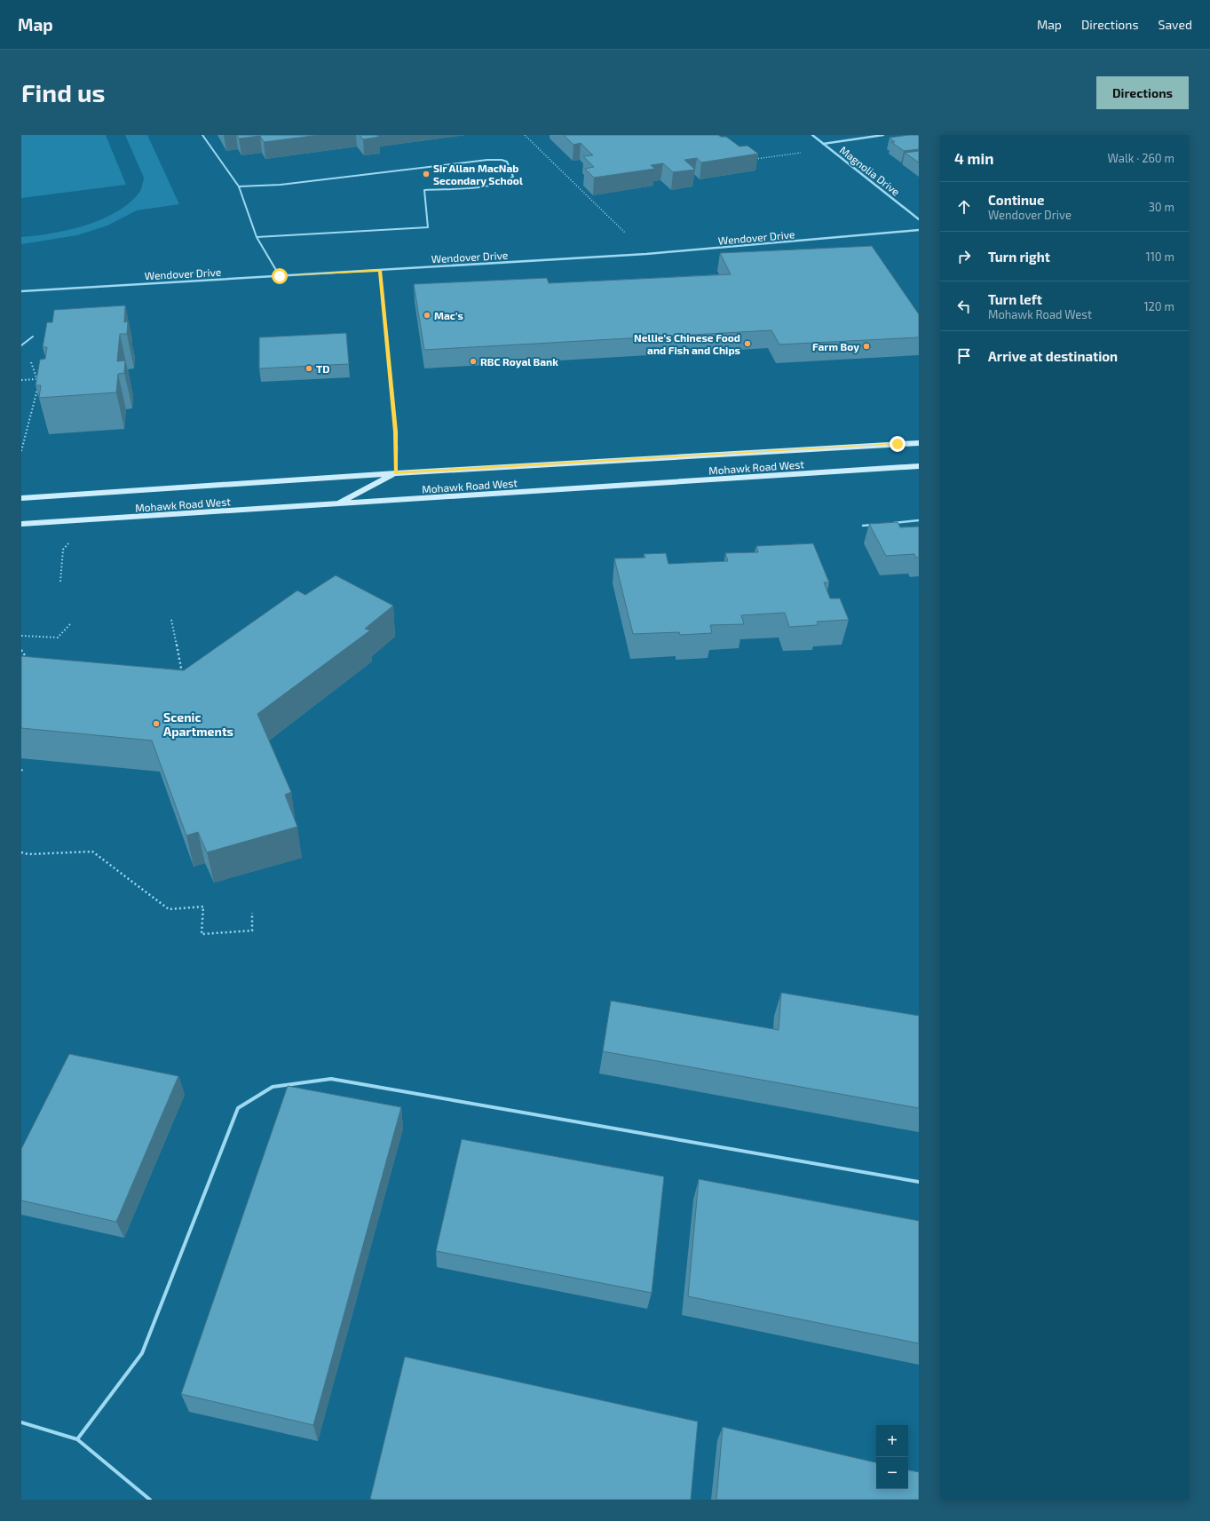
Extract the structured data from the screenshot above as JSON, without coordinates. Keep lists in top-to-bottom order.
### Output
{
  "streets": {
    "main road": ["Mohawk Road West"],
    "street": ["Magnolia Drive", "Wendover Drive"]
  },
  "places": [
    "Sir Allan MacNab Secondary School",
    "Mac's",
    "Nellie's Chinese Food and Fish and Chips",
    "Farm Boy",
    "RBC Royal Bank",
    "TD",
    "Scenic Apartments"
  ],
  "page": {
    "header": "Map",
    "nav": ["Map", "Directions", "Saved"],
    "buttons": "Directions",
    "title": "Find us",
    "heading": ["4 min", "Walk · 260 m"],
    "list": [
      ["Continue", "Wendover Drive", "30 m"],
      ["Turn right", "110 m"],
      ["Turn left", "Mohawk Road West", "120 m"],
      "Arrive at destination"
    ],
    "map_buttons": ["+", "−"]
  }
}
